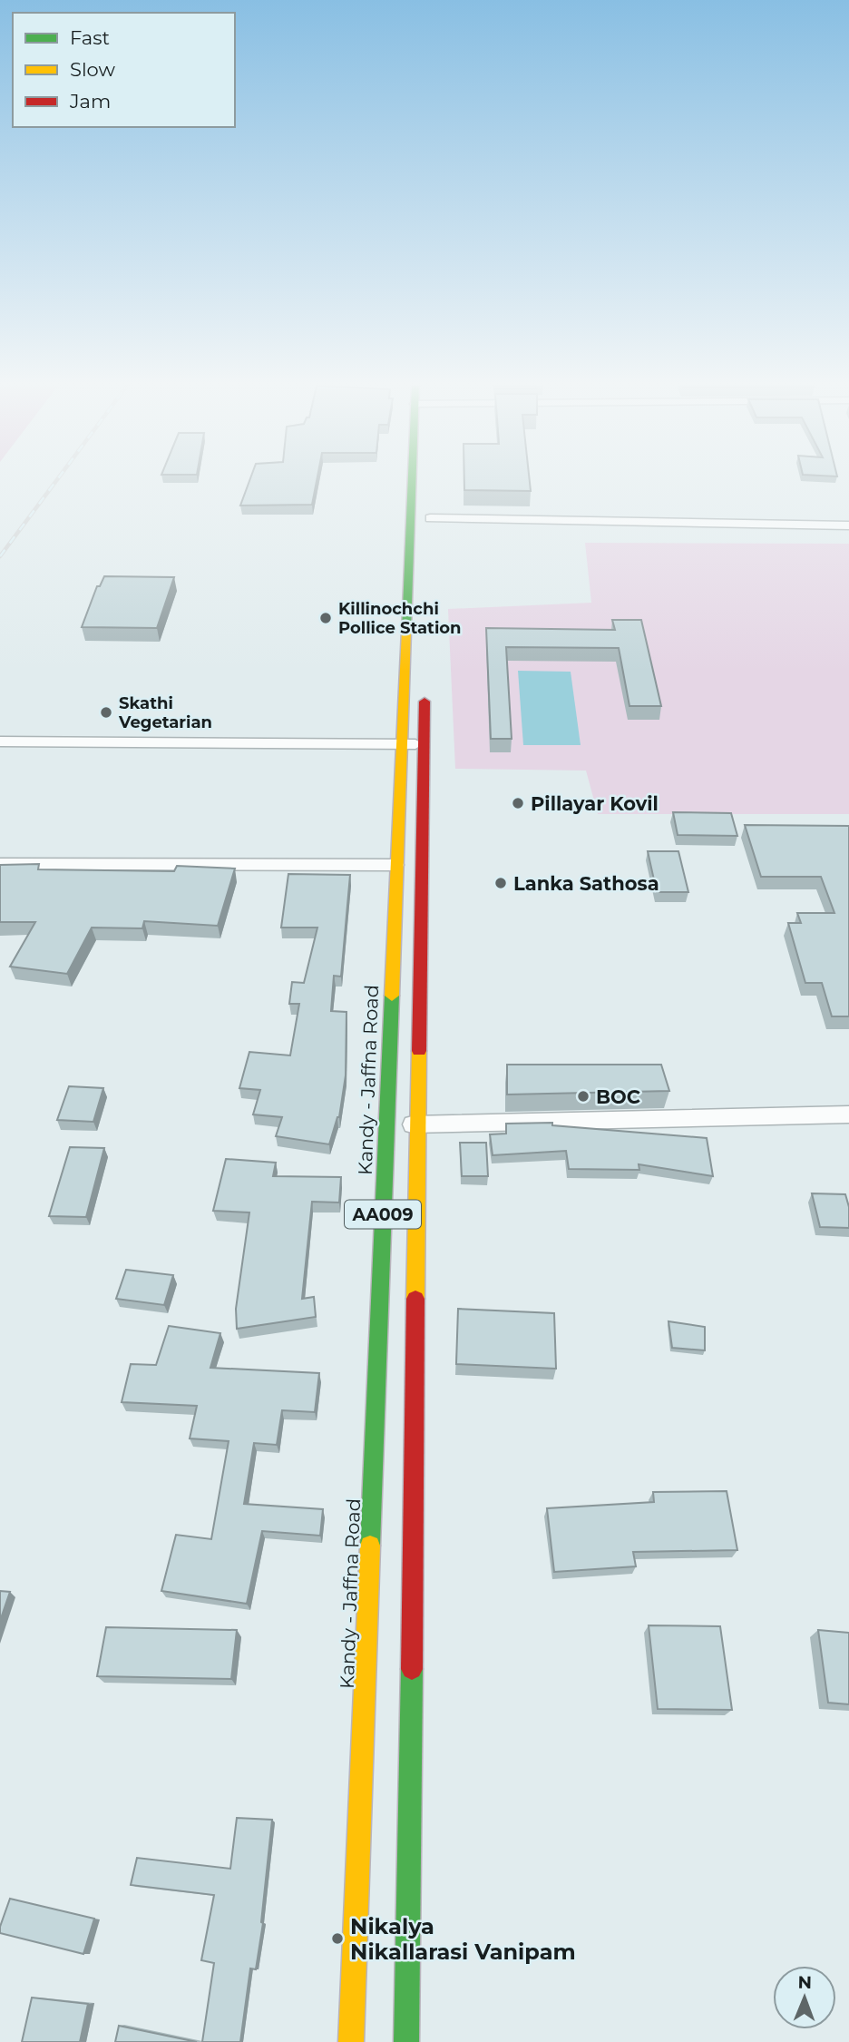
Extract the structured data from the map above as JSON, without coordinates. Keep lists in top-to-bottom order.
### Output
{
  "streets": {
    "highway": ["Kandy - Jaffna Road", "AA009"]
  },
  "places": [
    "Killinochchi Pollice Station",
    "Skathi Vegetarian",
    "Pillayar Kovil",
    "Lanka Sathosa",
    "BOC",
    "Nikalya Nikallarasi Vanipam"
  ],
  "legend": ["Fast", "Slow", "Jam"],
  "north": "top"
}
